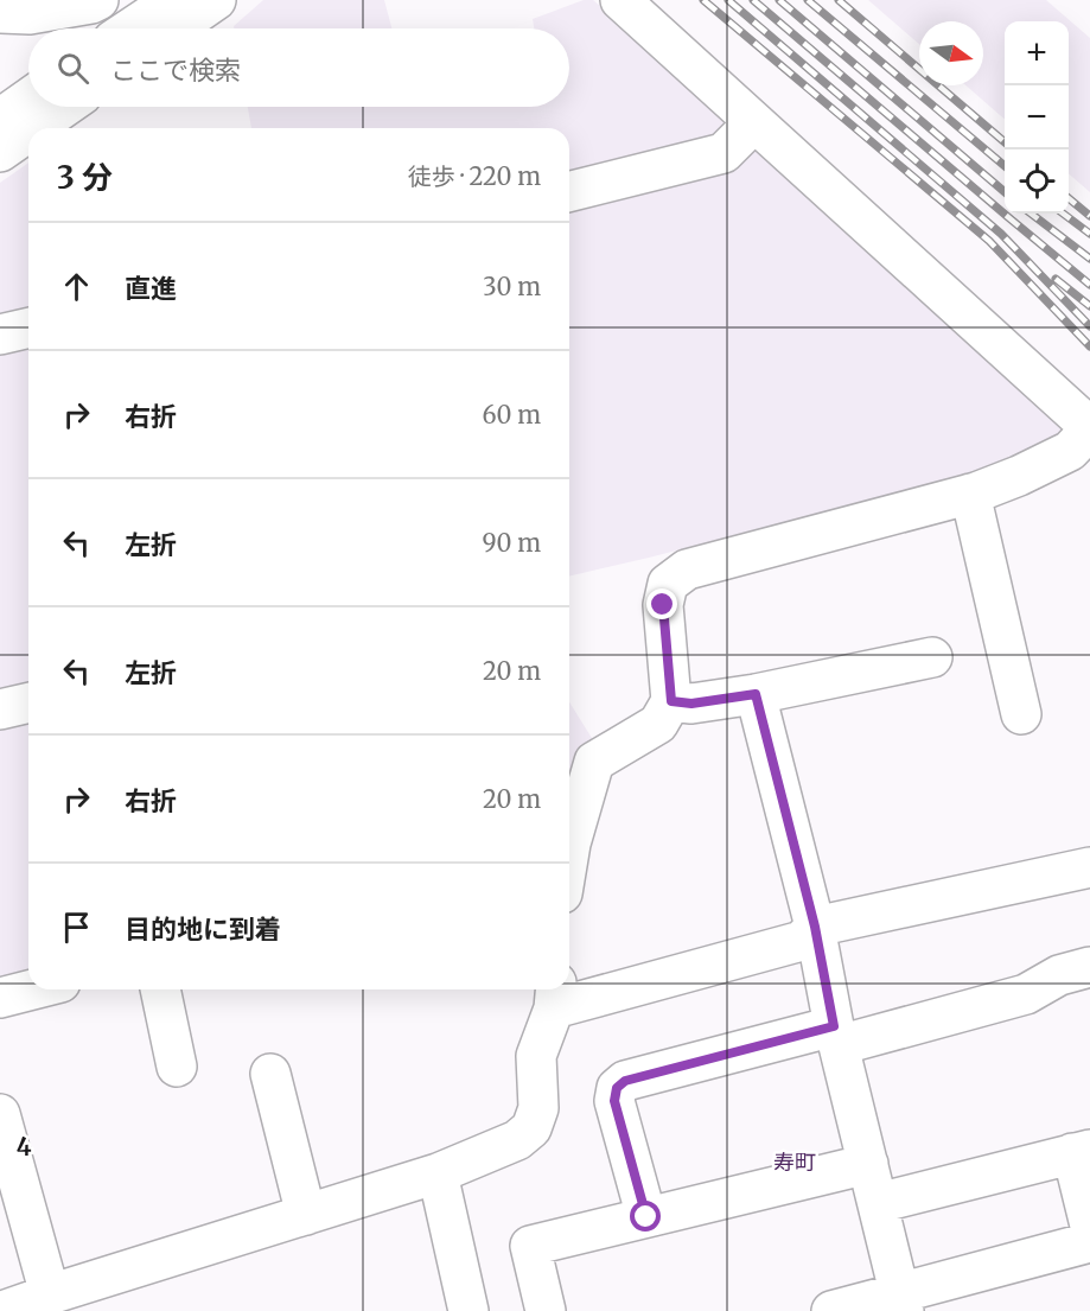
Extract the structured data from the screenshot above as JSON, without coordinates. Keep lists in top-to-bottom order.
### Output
{
  "districts": ["寿町"],
  "north": "right",
  "page": {
    "map_buttons": ["+", "−"],
    "search": "ここで検索",
    "heading": ["3 分", "徒歩 · 220 m"],
    "list": [
      ["直進", "30 m"],
      ["右折", "60 m"],
      ["左折", "90 m"],
      ["左折", "20 m"],
      ["右折", "20 m"],
      "目的地に到着"
    ]
  },
  "grid": {
    "rows": ["4"]
  }
}
